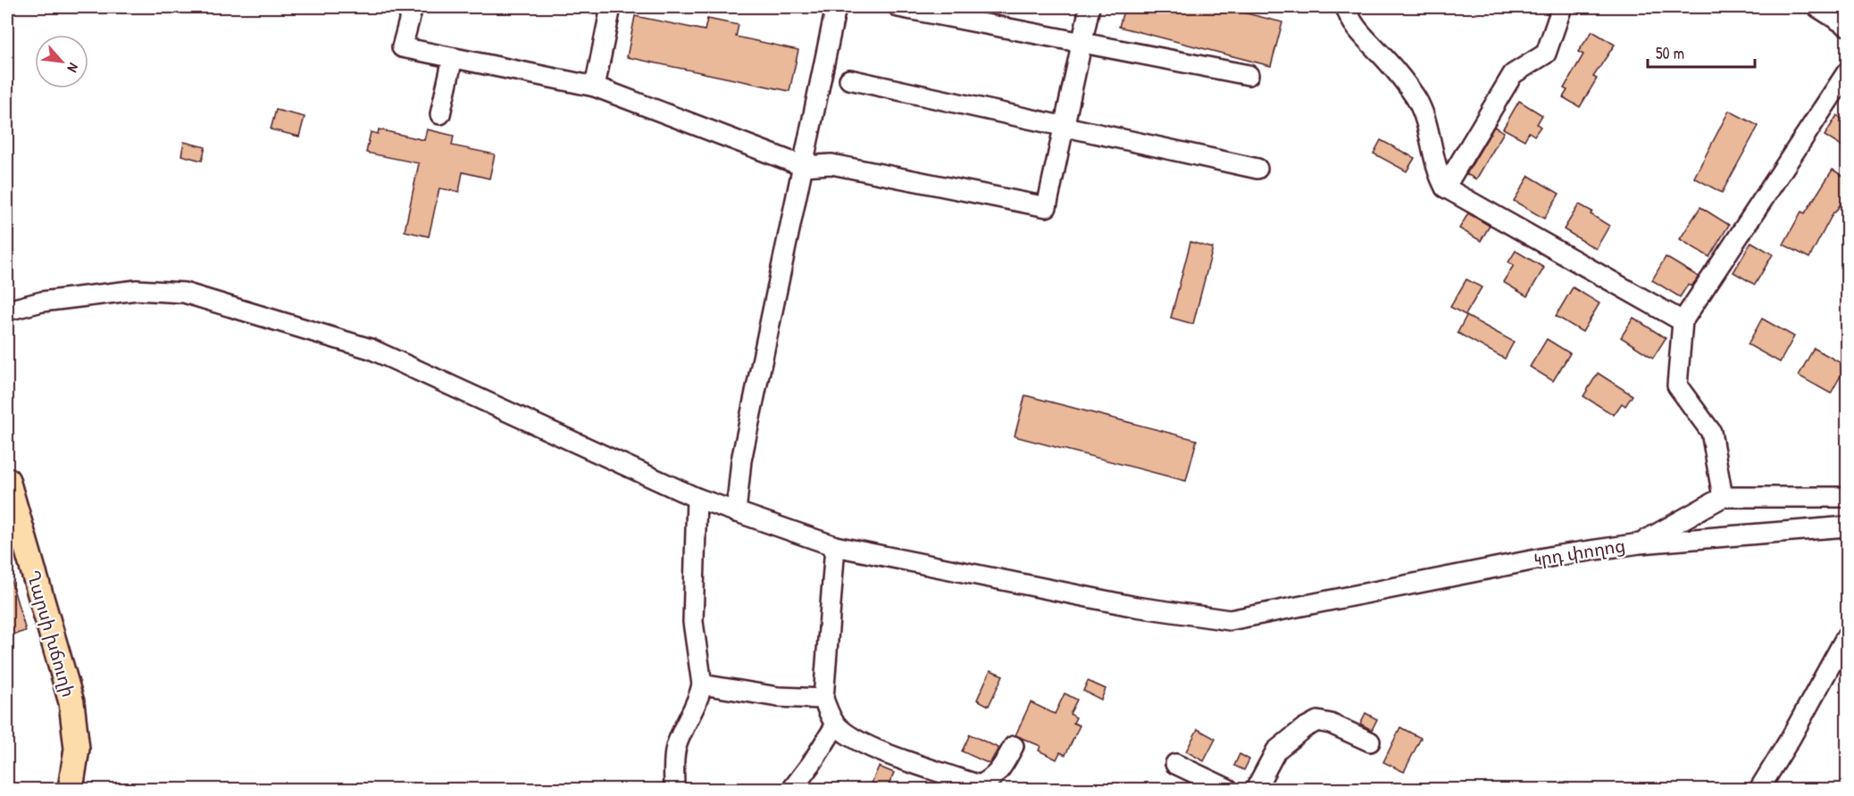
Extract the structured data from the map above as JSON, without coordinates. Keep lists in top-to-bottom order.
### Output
{
  "streets": {
    "main road": ["Ղարսի խճուղի"],
    "street": ["4րդ փողոց"]
  },
  "scale_bar": "50 m",
  "north": "bottom right"
}
